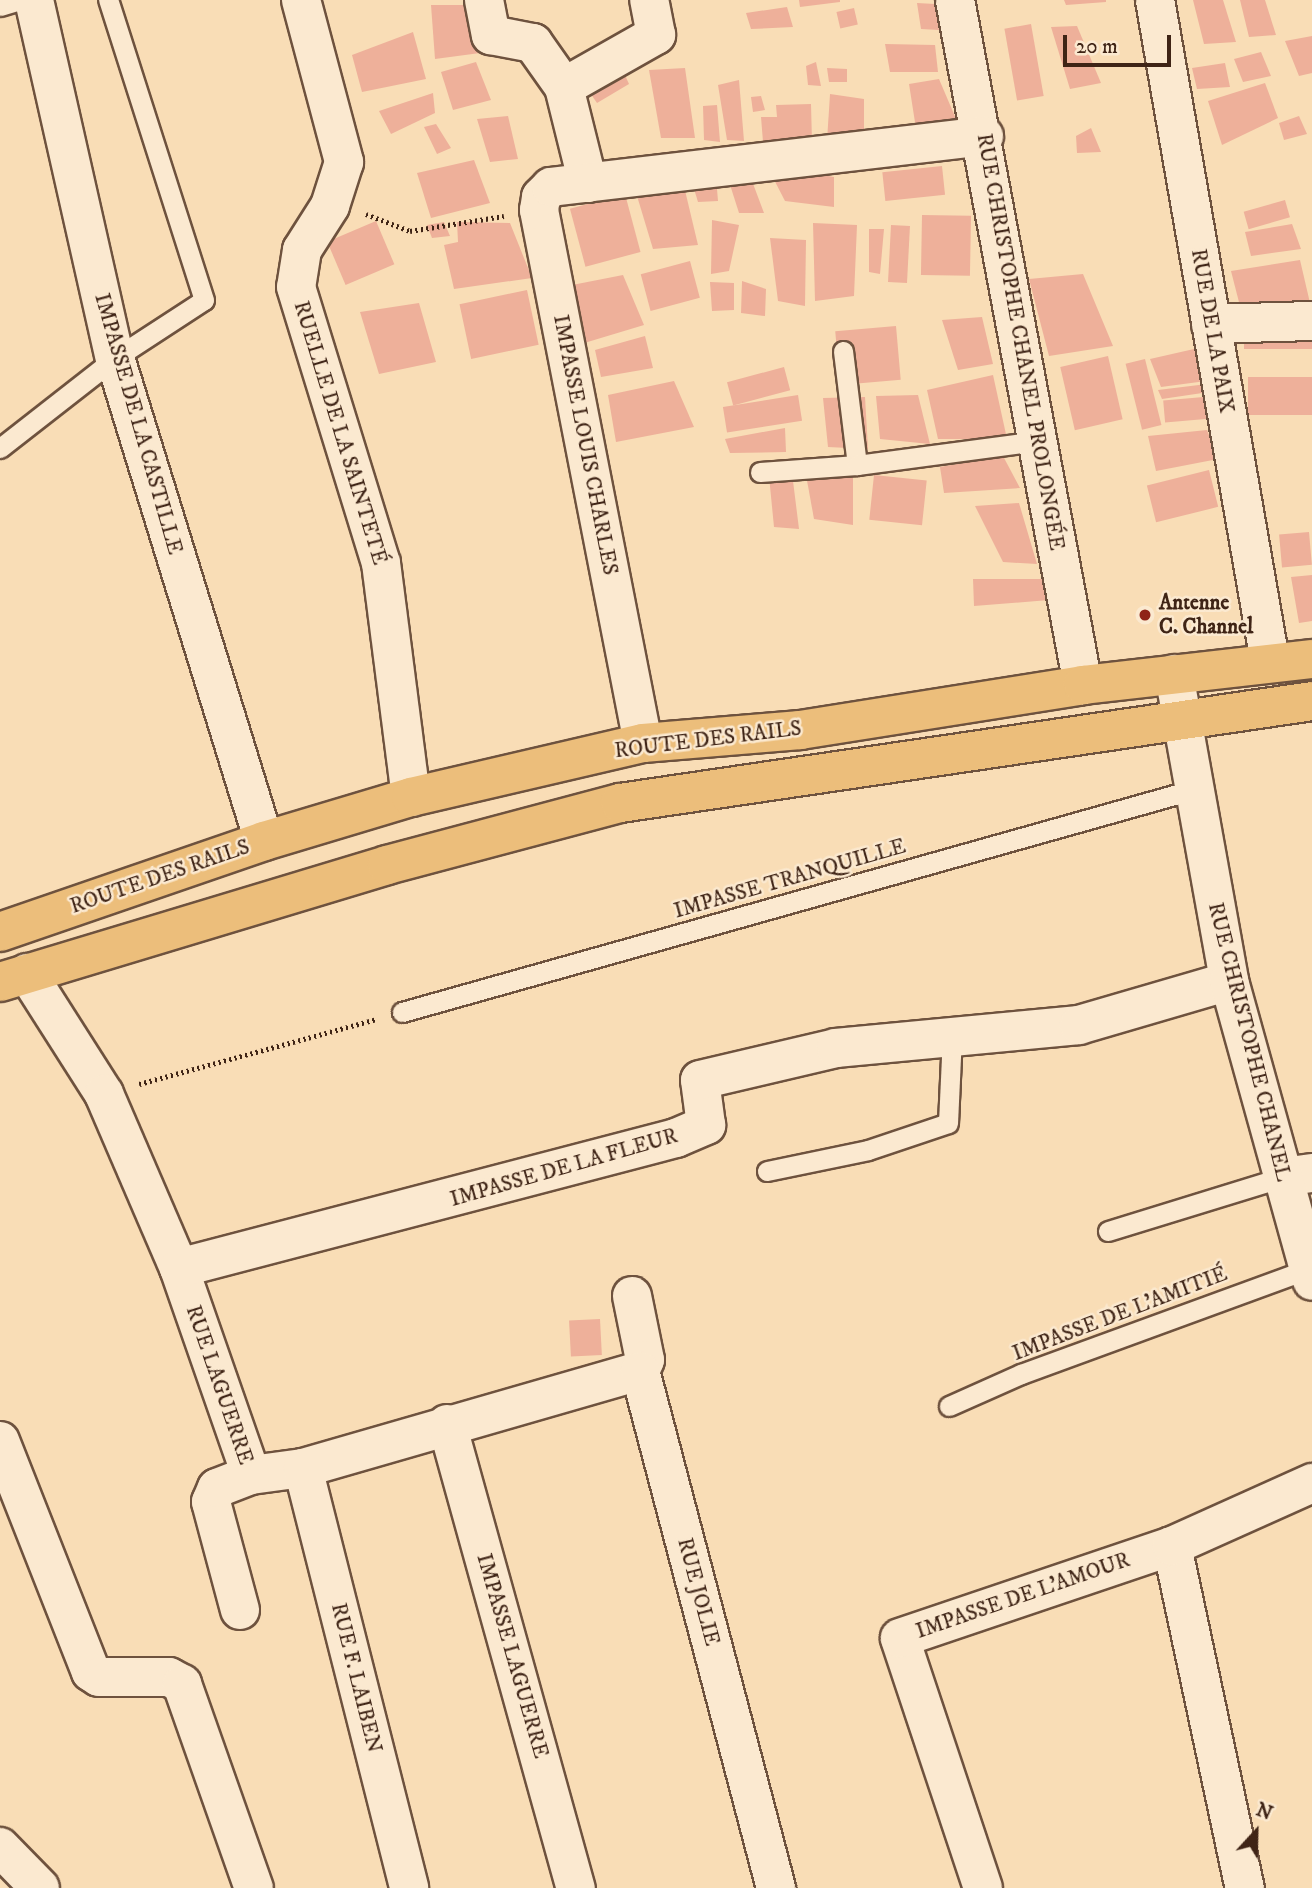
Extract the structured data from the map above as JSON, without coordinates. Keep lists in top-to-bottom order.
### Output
{
  "streets": {
    "main road": ["ROUTE DES RAILS"],
    "street": [
      "RUE DE LA PAIX",
      "RUE CHRISTOPHE CHANEL PROLONGÉE",
      "IMPASSE DE LA CASTILLE",
      "RUELLE DE LA SAINTETÉ",
      "IMPASSE LOUIS CHARLES",
      "RUE CHRISTOPHE CHANEL",
      "IMPASSE DE LA FLEUR",
      "RUE LAGUERRE",
      "RUE JOLIE",
      "IMPASSE DE L'AMOUR",
      "IMPASSE LAGUERRE",
      "RUE F. LAIBEN"
    ],
    "lane": ["IMPASSE TRANQUILLE", "IMPASSE DE L'AMITIÉ"]
  },
  "crossings": [
    ["RUE DE LA PAIX", "ROUTE DES RAILS"],
    ["RUE CHRISTOPHE CHANEL PROLONGÉE", "ROUTE DES RAILS"],
    ["IMPASSE DE LA CASTILLE", "ROUTE DES RAILS"],
    ["RUELLE DE LA SAINTETÉ", "ROUTE DES RAILS"],
    ["IMPASSE LOUIS CHARLES", "ROUTE DES RAILS"],
    ["ROUTE DES RAILS", "RUE CHRISTOPHE CHANEL"],
    ["IMPASSE TRANQUILLE", "RUE CHRISTOPHE CHANEL"],
    ["RUE CHRISTOPHE CHANEL", "IMPASSE DE LA FLEUR"],
    ["RUE CHRISTOPHE CHANEL", "IMPASSE DE L'AMITIÉ"],
    ["IMPASSE DE LA FLEUR", "RUE LAGUERRE"],
    ["RUE LAGUERRE", "RUE JOLIE"],
    ["RUE LAGUERRE", "IMPASSE LAGUERRE"],
    ["RUE LAGUERRE", "RUE F. LAIBEN"]
  ],
  "places": ["Antenne C. Channel"],
  "scale_bar": "20 m",
  "north": "top"
}
